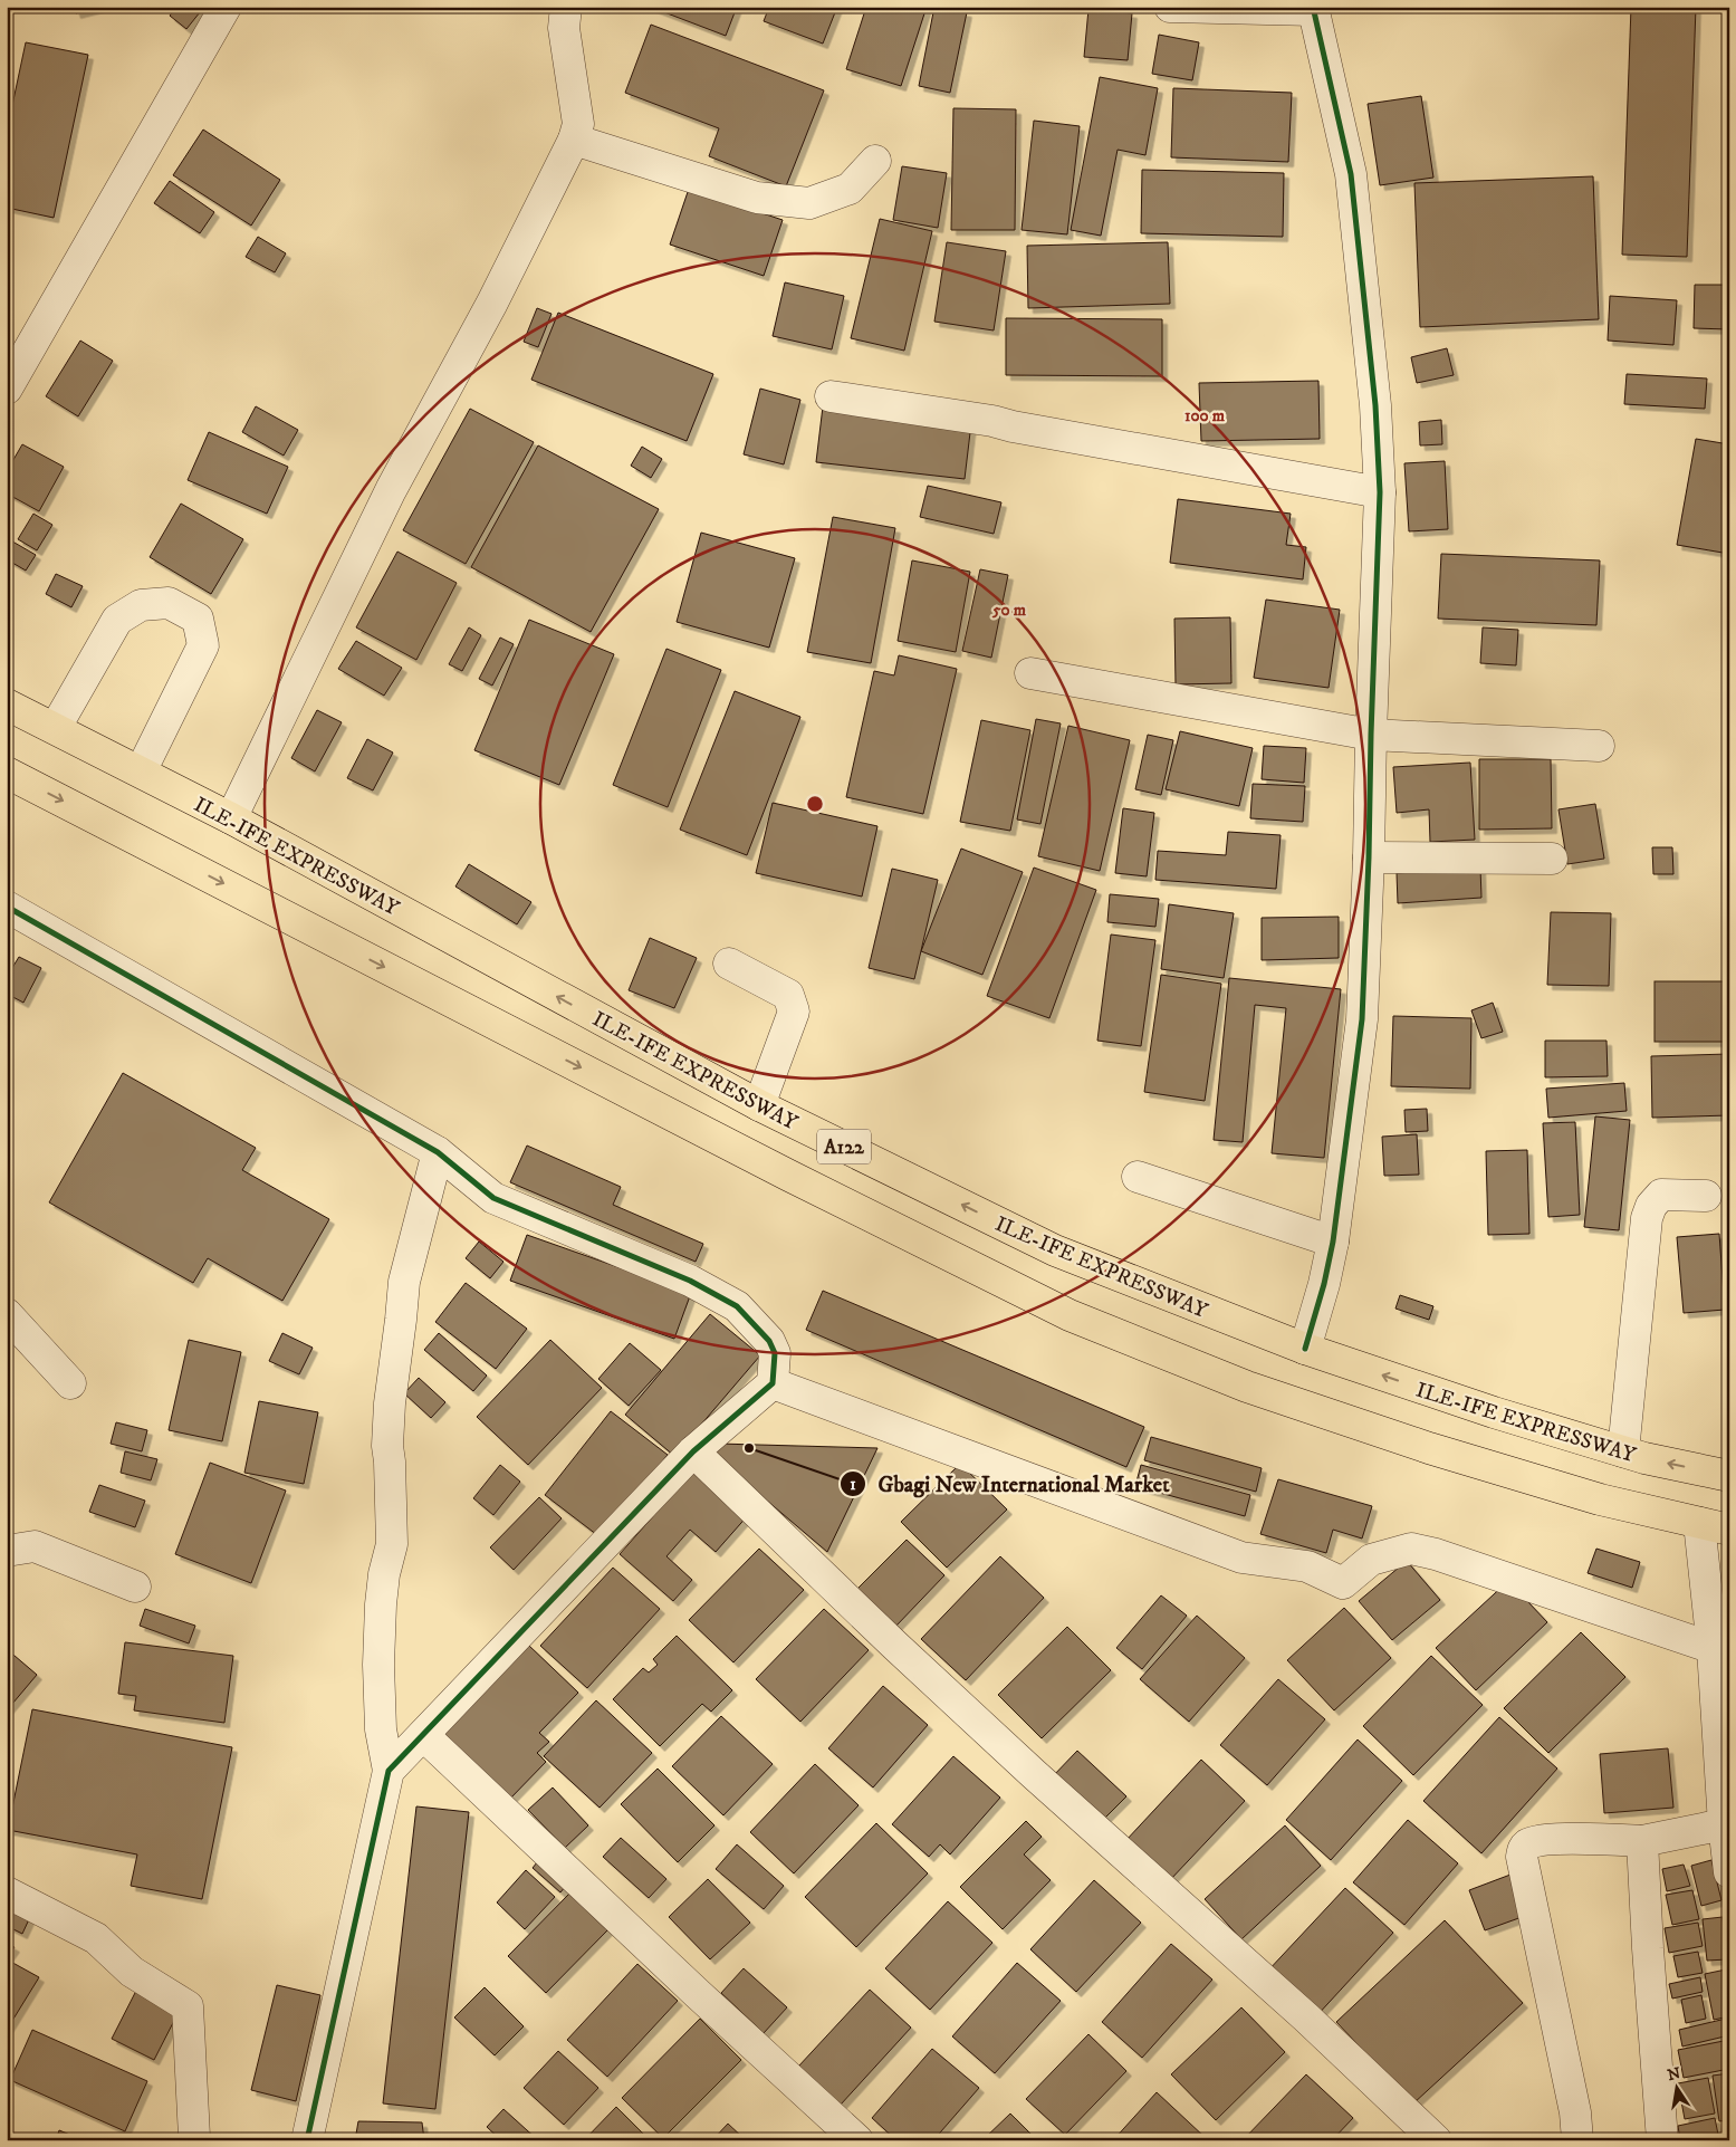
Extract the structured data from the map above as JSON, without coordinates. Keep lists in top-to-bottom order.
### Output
{
  "streets": {
    "highway": ["ILE-IFE EXPRESSWAY", "A122"]
  },
  "places": ["Gbagi New International Market"],
  "north": "top",
  "rings": ["100 m", "50 m"]
}
